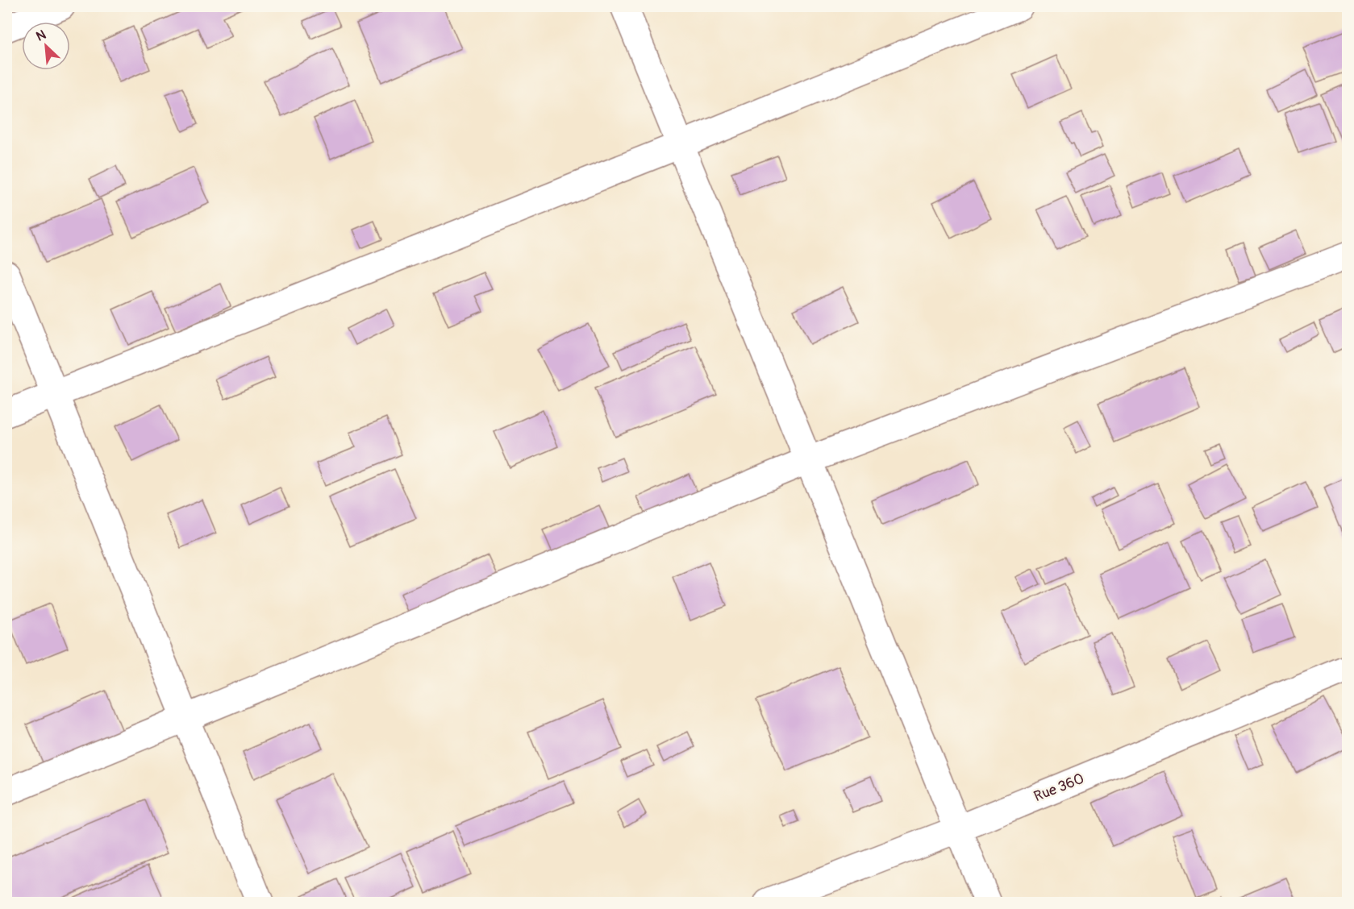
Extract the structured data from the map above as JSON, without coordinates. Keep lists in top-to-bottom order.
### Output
{
  "streets": {
    "street": ["Rue 360"]
  },
  "north": "top left"
}
